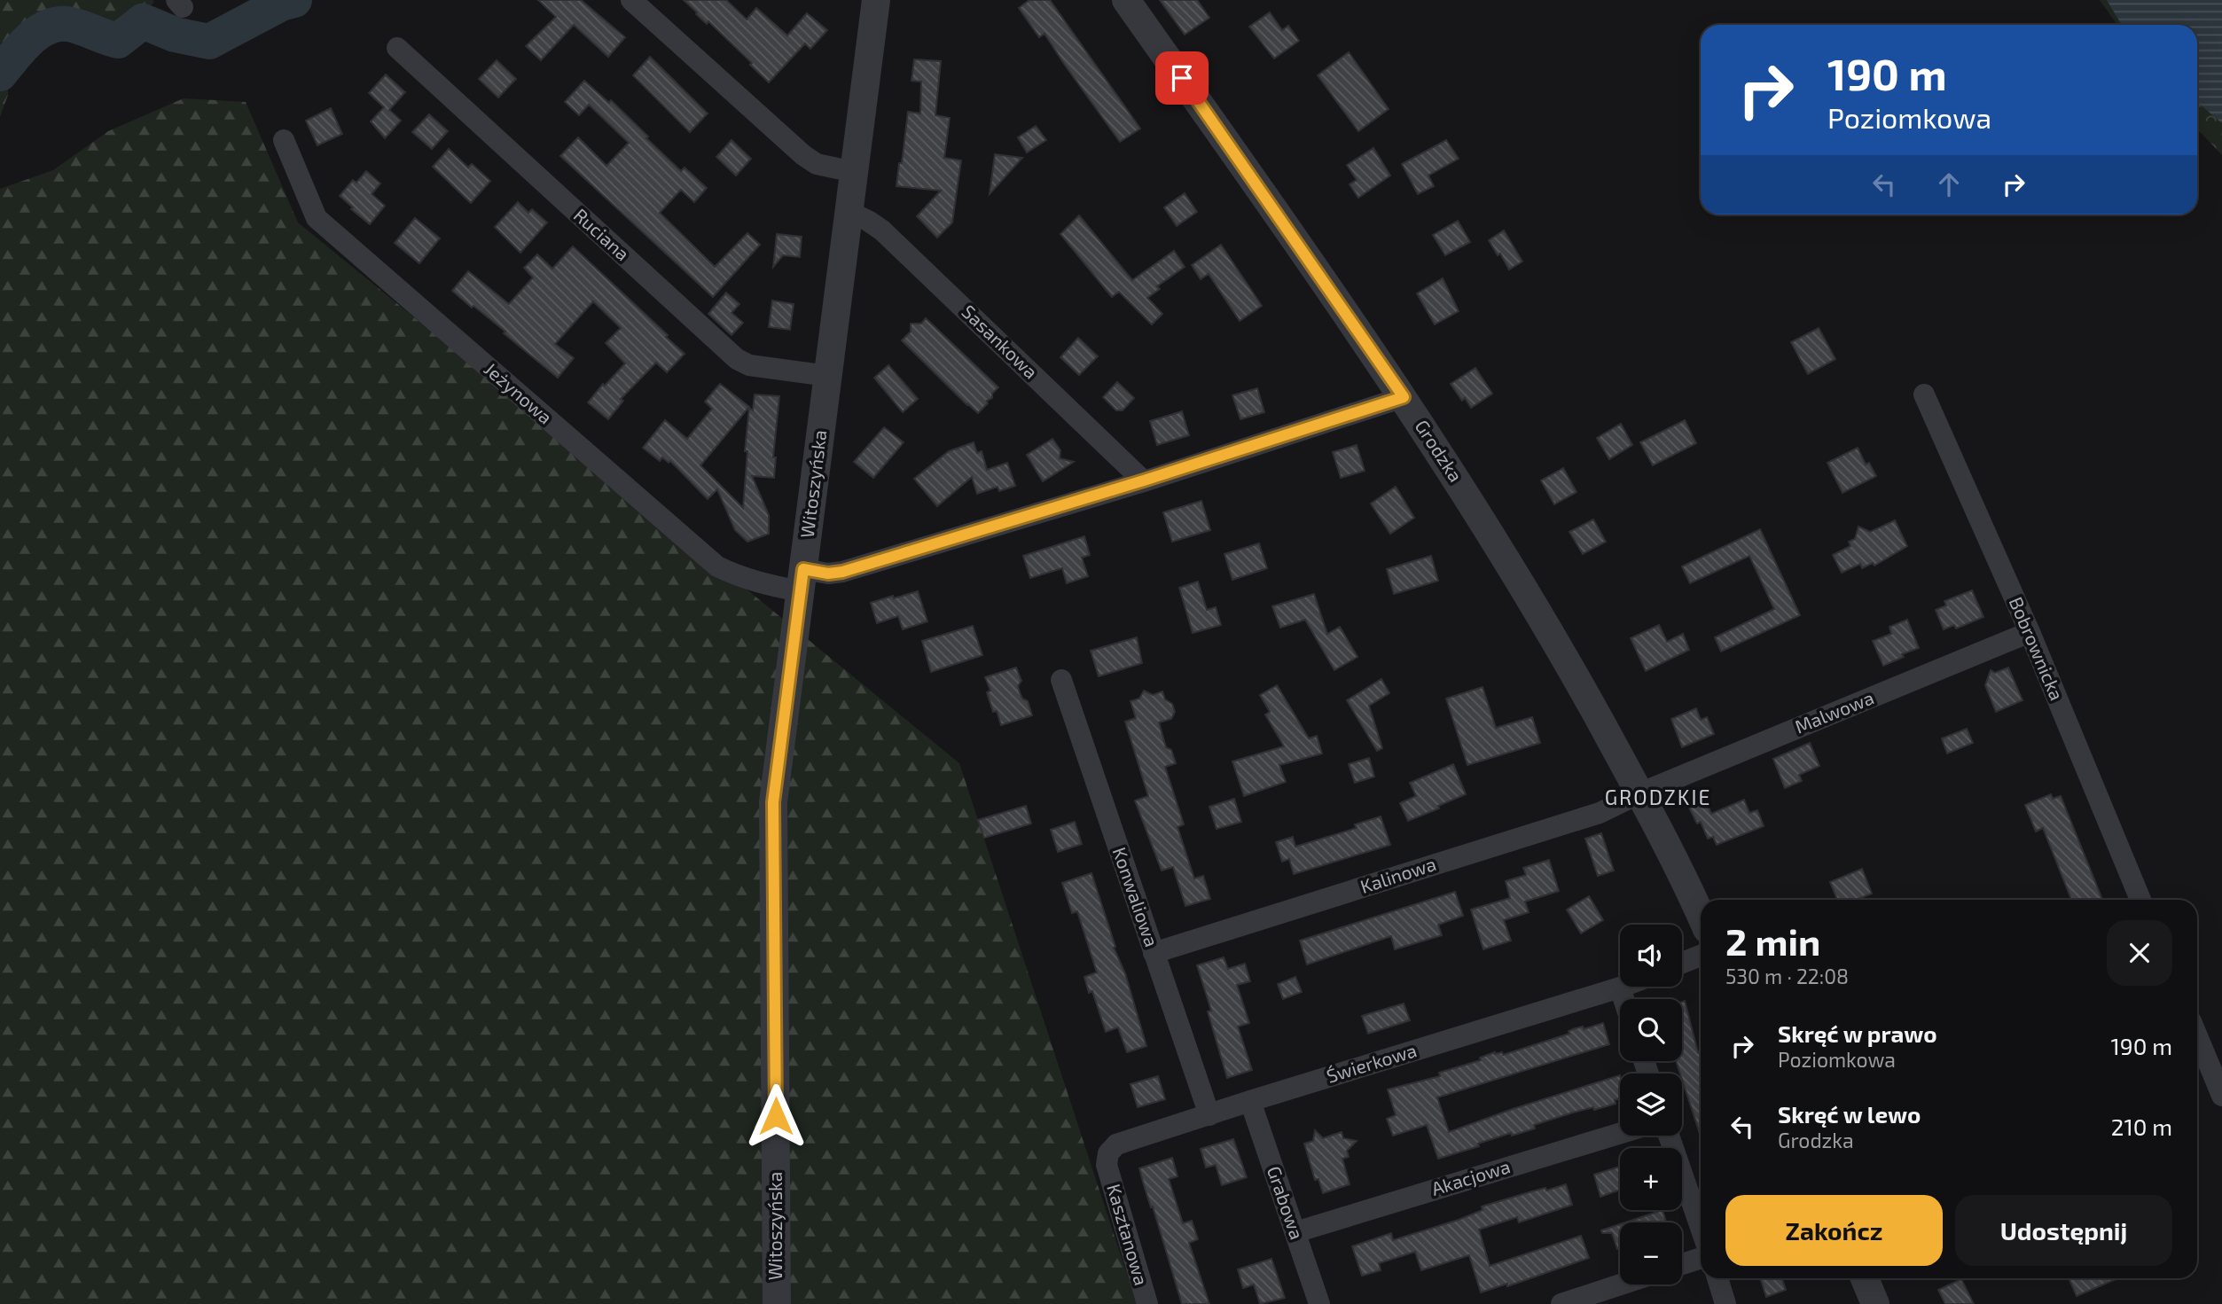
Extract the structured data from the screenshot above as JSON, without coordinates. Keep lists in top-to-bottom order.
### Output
{
  "streets": {
    "street": [
      "Ruciana",
      "Sasankowa",
      "Jeżynowa",
      "Grodzka",
      "Witoszyńska",
      "Bobrownicka",
      "Malwowa",
      "Kalinowa",
      "Konwaliowa",
      "Świerkowa",
      "Akacjowa",
      "Grabowa",
      "Kasztanowa"
    ]
  },
  "crossings": [
    ["Ruciana", "Witoszyńska"],
    ["Sasankowa", "Jeżynowa"],
    ["Sasankowa", "Witoszyńska"],
    ["Jeżynowa", "Grodzka"],
    ["Jeżynowa", "Witoszyńska"],
    ["Grodzka", "Malwowa"],
    ["Grodzka", "Kalinowa"],
    ["Bobrownicka", "Malwowa"],
    ["Malwowa", "Kalinowa"],
    ["Kalinowa", "Konwaliowa"],
    ["Konwaliowa", "Świerkowa"],
    ["Świerkowa", "Grabowa"],
    ["Świerkowa", "Kasztanowa"],
    ["Akacjowa", "Grabowa"]
  ],
  "districts": ["GRODZKIE"],
  "page": {
    "turn": ["190 m", "Poziomkowa"],
    "heading": ["2 min", "530 m · 22:08"],
    "map_buttons": ["+", "−"],
    "list": [
      {
        "name": "Skręć w prawo",
        "note": "Poziomkowa",
        "value": "190 m"
      },
      {
        "name": "Skręć w lewo",
        "note": "Grodzka",
        "value": "210 m"
      }
    ],
    "buttons": ["Zakończ", "Udostępnij"]
  }
}
